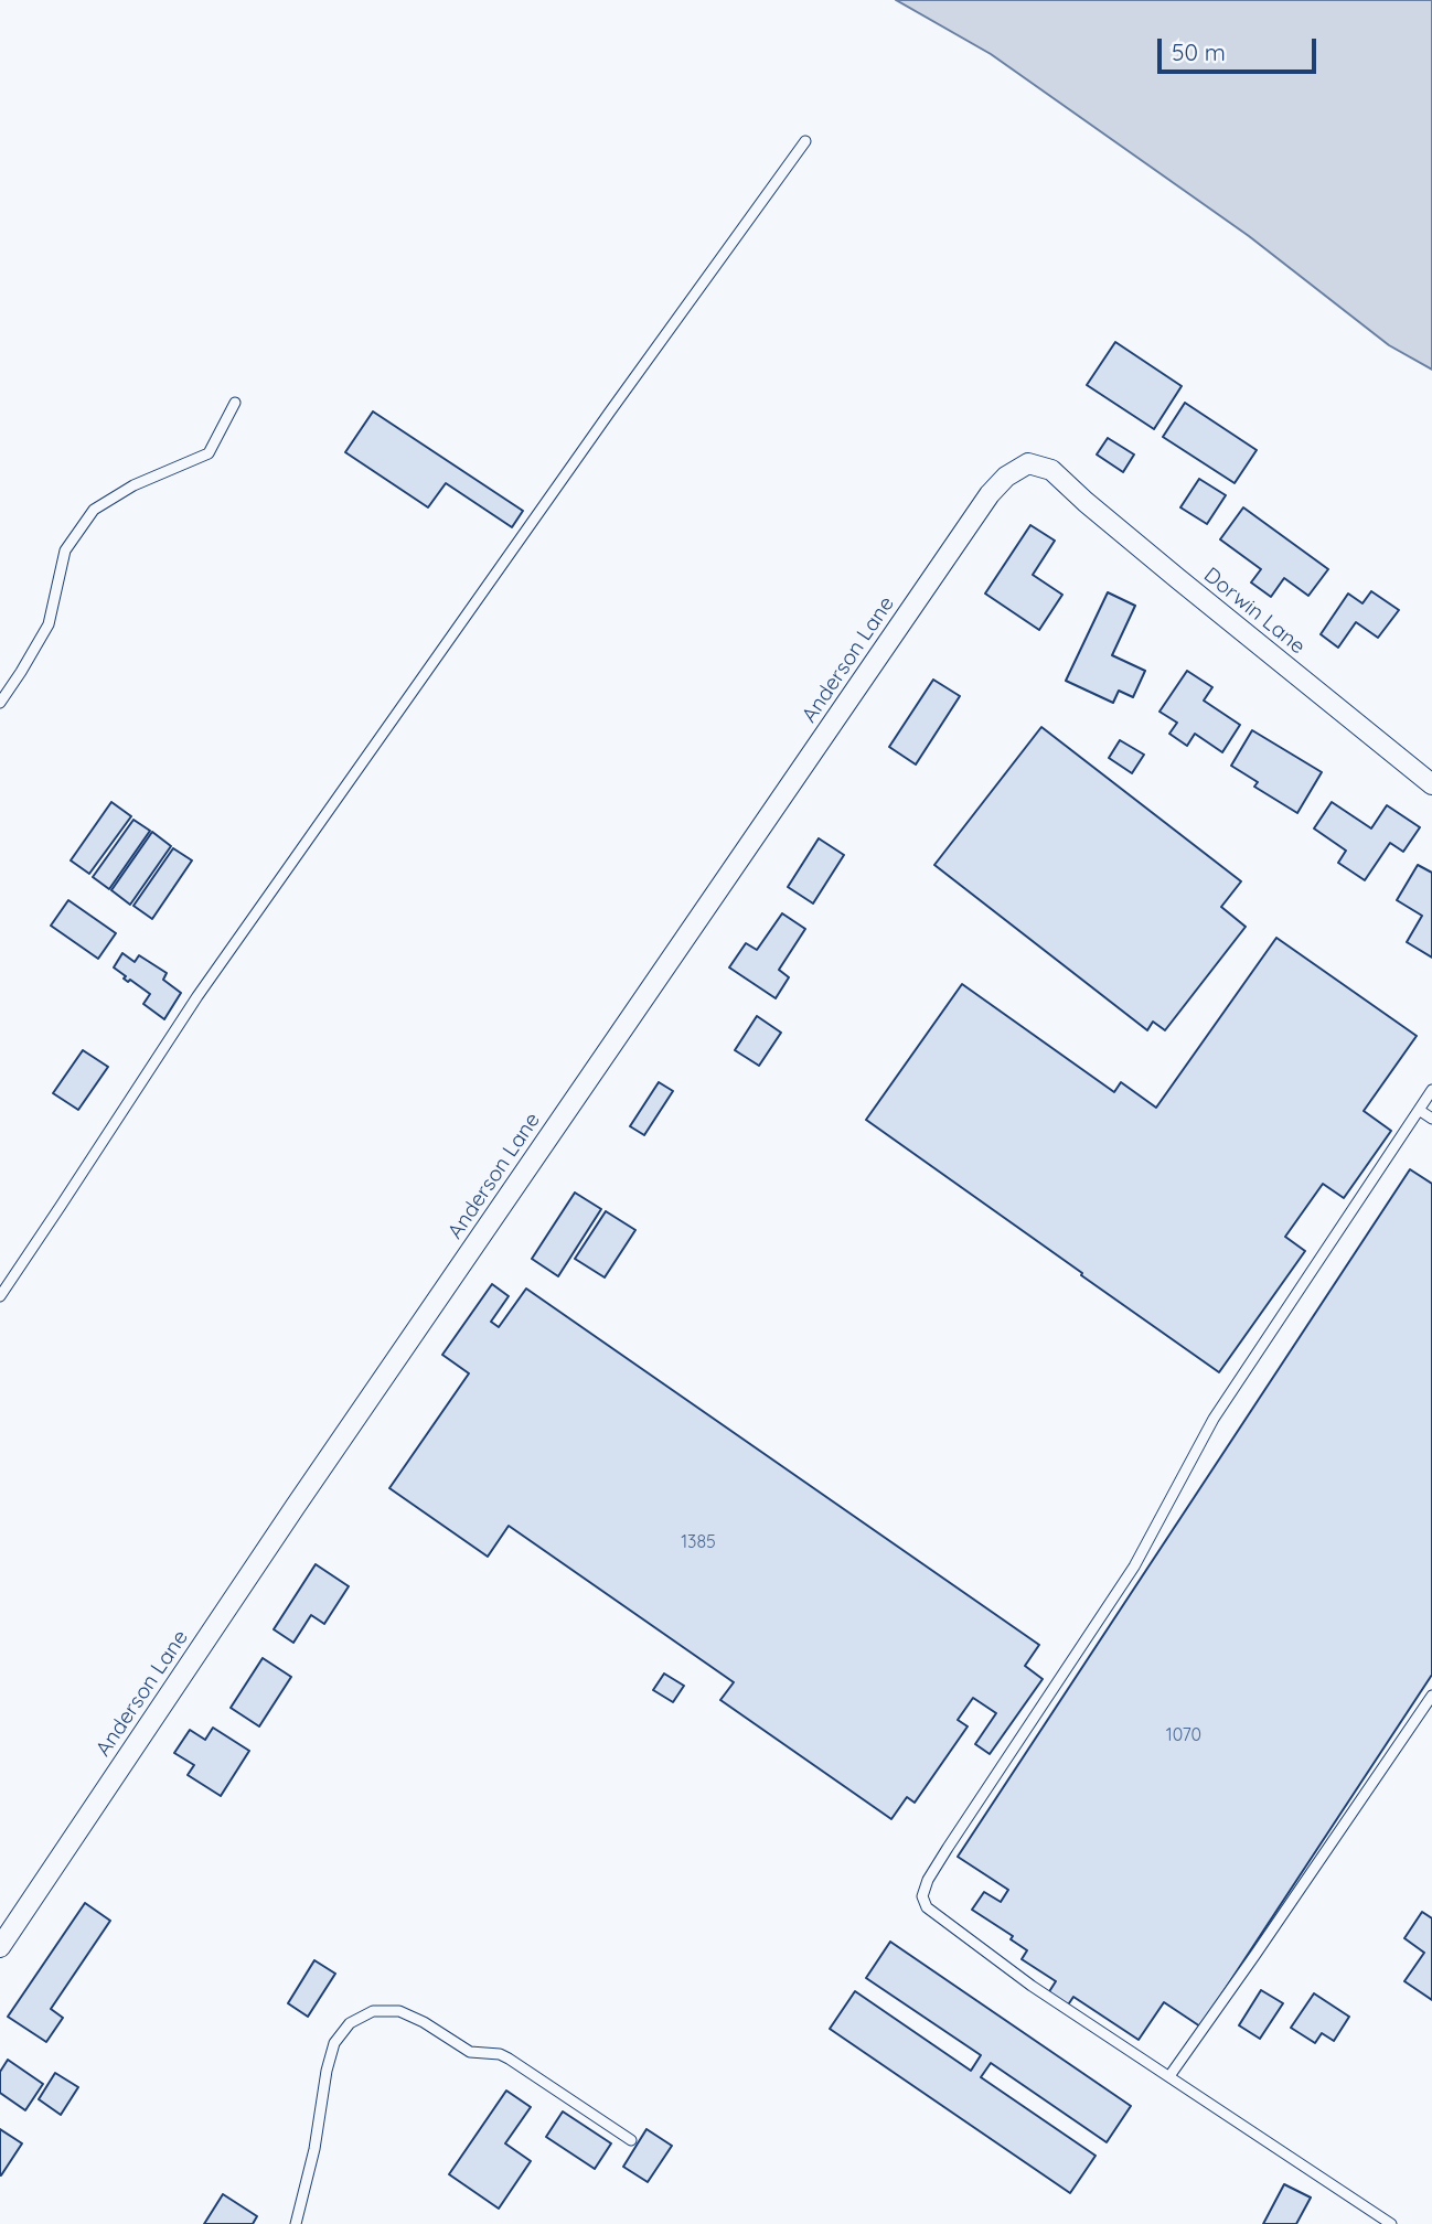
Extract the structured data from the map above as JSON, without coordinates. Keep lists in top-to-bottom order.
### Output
{
  "streets": {
    "street": ["Dorwin Lane", "Anderson Lane"]
  },
  "crossings": [
    ["Dorwin Lane", "Anderson Lane"]
  ],
  "house_numbers": ["1385", "1070"],
  "scale_bar": "50 m"
}
